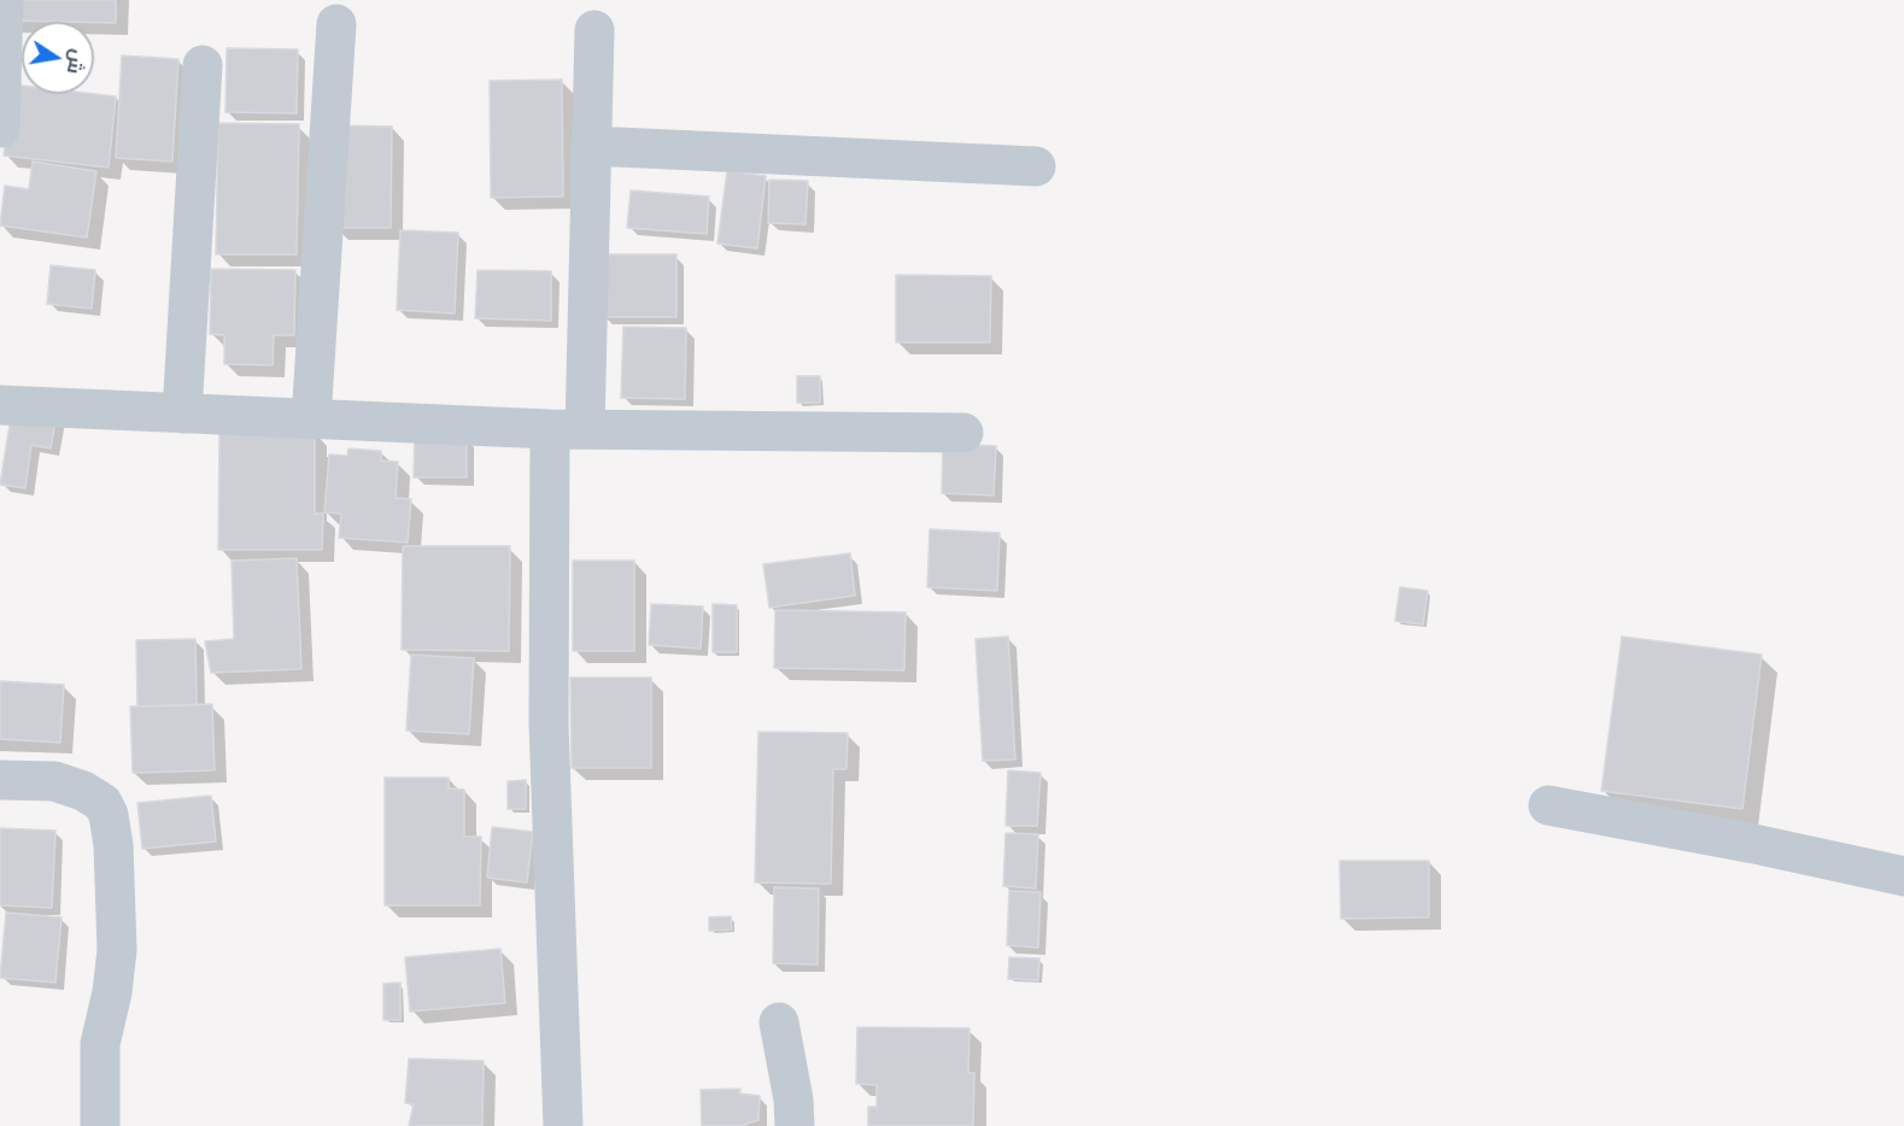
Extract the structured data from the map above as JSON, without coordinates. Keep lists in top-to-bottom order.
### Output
{
  "north": "right"
}
